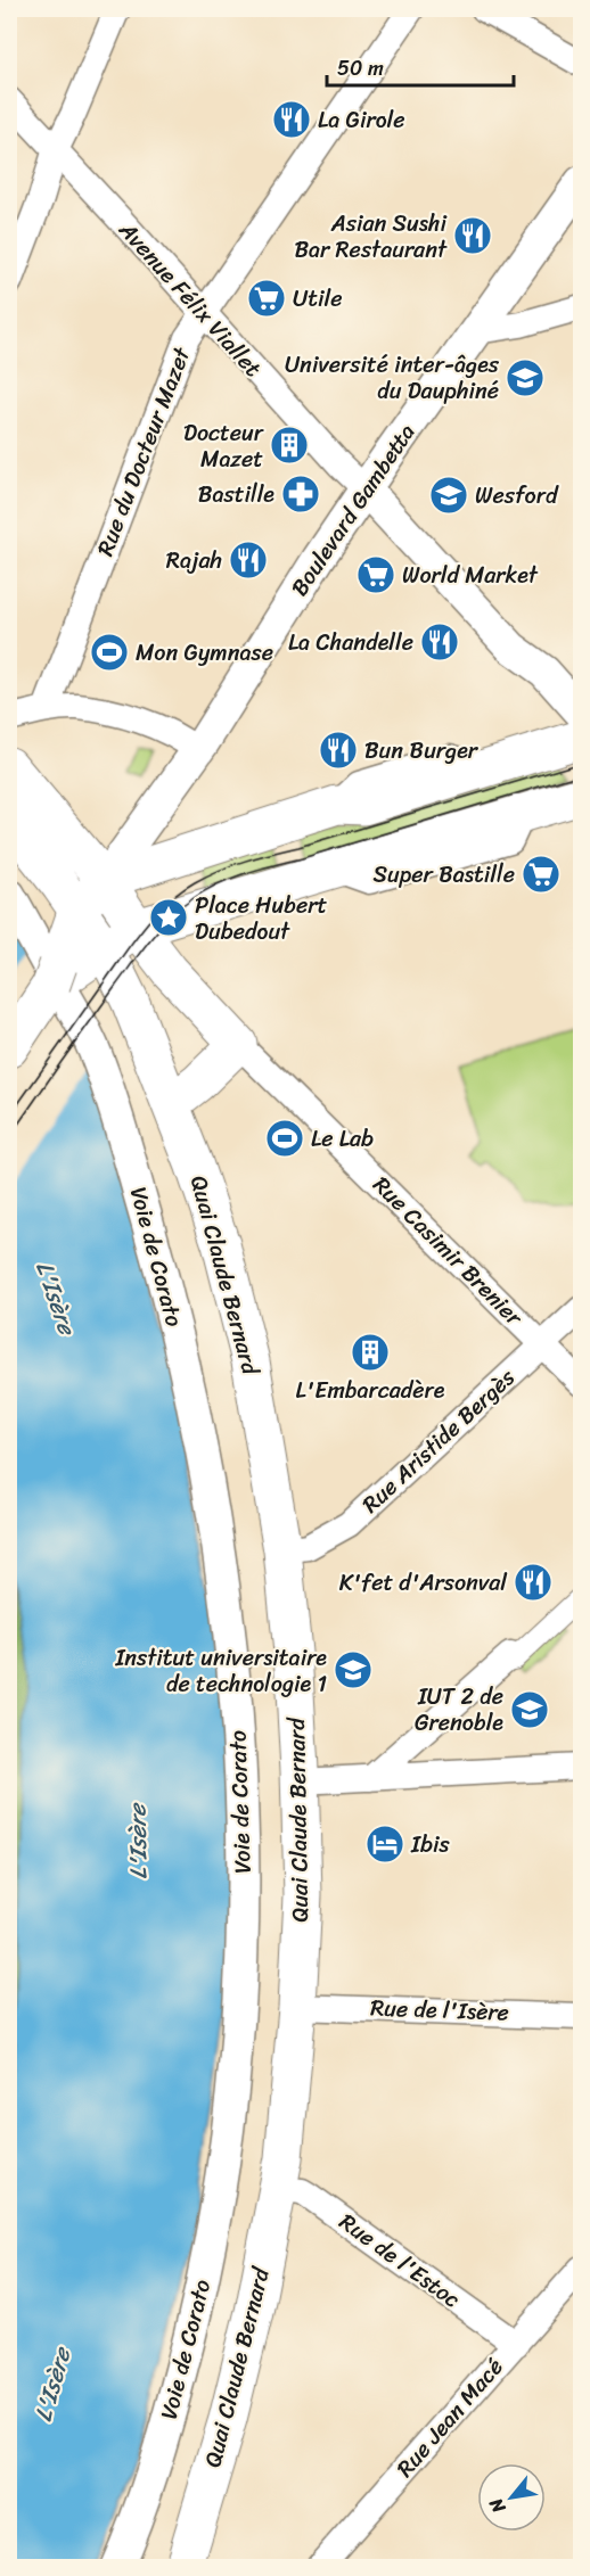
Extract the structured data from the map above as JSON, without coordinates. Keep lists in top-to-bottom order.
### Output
{
  "streets": {
    "main road": ["Quai Claude Bernard"],
    "street": [
      "Avenue Félix Viallet",
      "Rue du Docteur Mazet",
      "Boulevard Gambetta",
      "Rue Casimir Brenier",
      "Voie de Corato",
      "Rue Aristide Bergès",
      "Rue de l'Isère",
      "Rue de l'Estoc",
      "Rue Jean Macé"
    ]
  },
  "crossings": [
    ["Avenue Félix Viallet", "Rue du Docteur Mazet"],
    ["Avenue Félix Viallet", "Boulevard Gambetta"],
    ["Rue Casimir Brenier", "Rue Aristide Bergès"],
    ["Quai Claude Bernard", "Rue Aristide Bergès"],
    ["Quai Claude Bernard", "Rue de l'Isère"],
    ["Quai Claude Bernard", "Rue de l'Estoc"],
    ["Rue de l'Estoc", "Rue Jean Macé"]
  ],
  "water": ["L'Isère"],
  "places": {
    "restaurant": [
      "La Girole",
      "Asian Sushi Bar Restaurant",
      "Rajah",
      "La Chandelle",
      "Bun Burger",
      "K'fet d'Arsonval"
    ],
    "supermarket": ["Utile", "World Market", "Super Bastille"],
    "school or university": [
      "Université inter-âges du Dauphiné",
      "Wesford",
      "Institut universitaire de technologie 1",
      "IUT 2 de Grenoble"
    ],
    "building": ["Docteur Mazet", "L'Embarcadère"],
    "pharmacy": ["Bastille"],
    "sports": ["Mon Gymnase", "Le Lab"],
    "place": ["Place Hubert Dubedout"],
    "hotel": ["Ibis"]
  },
  "scale_bar": "50 m",
  "north": "bottom left"
}
